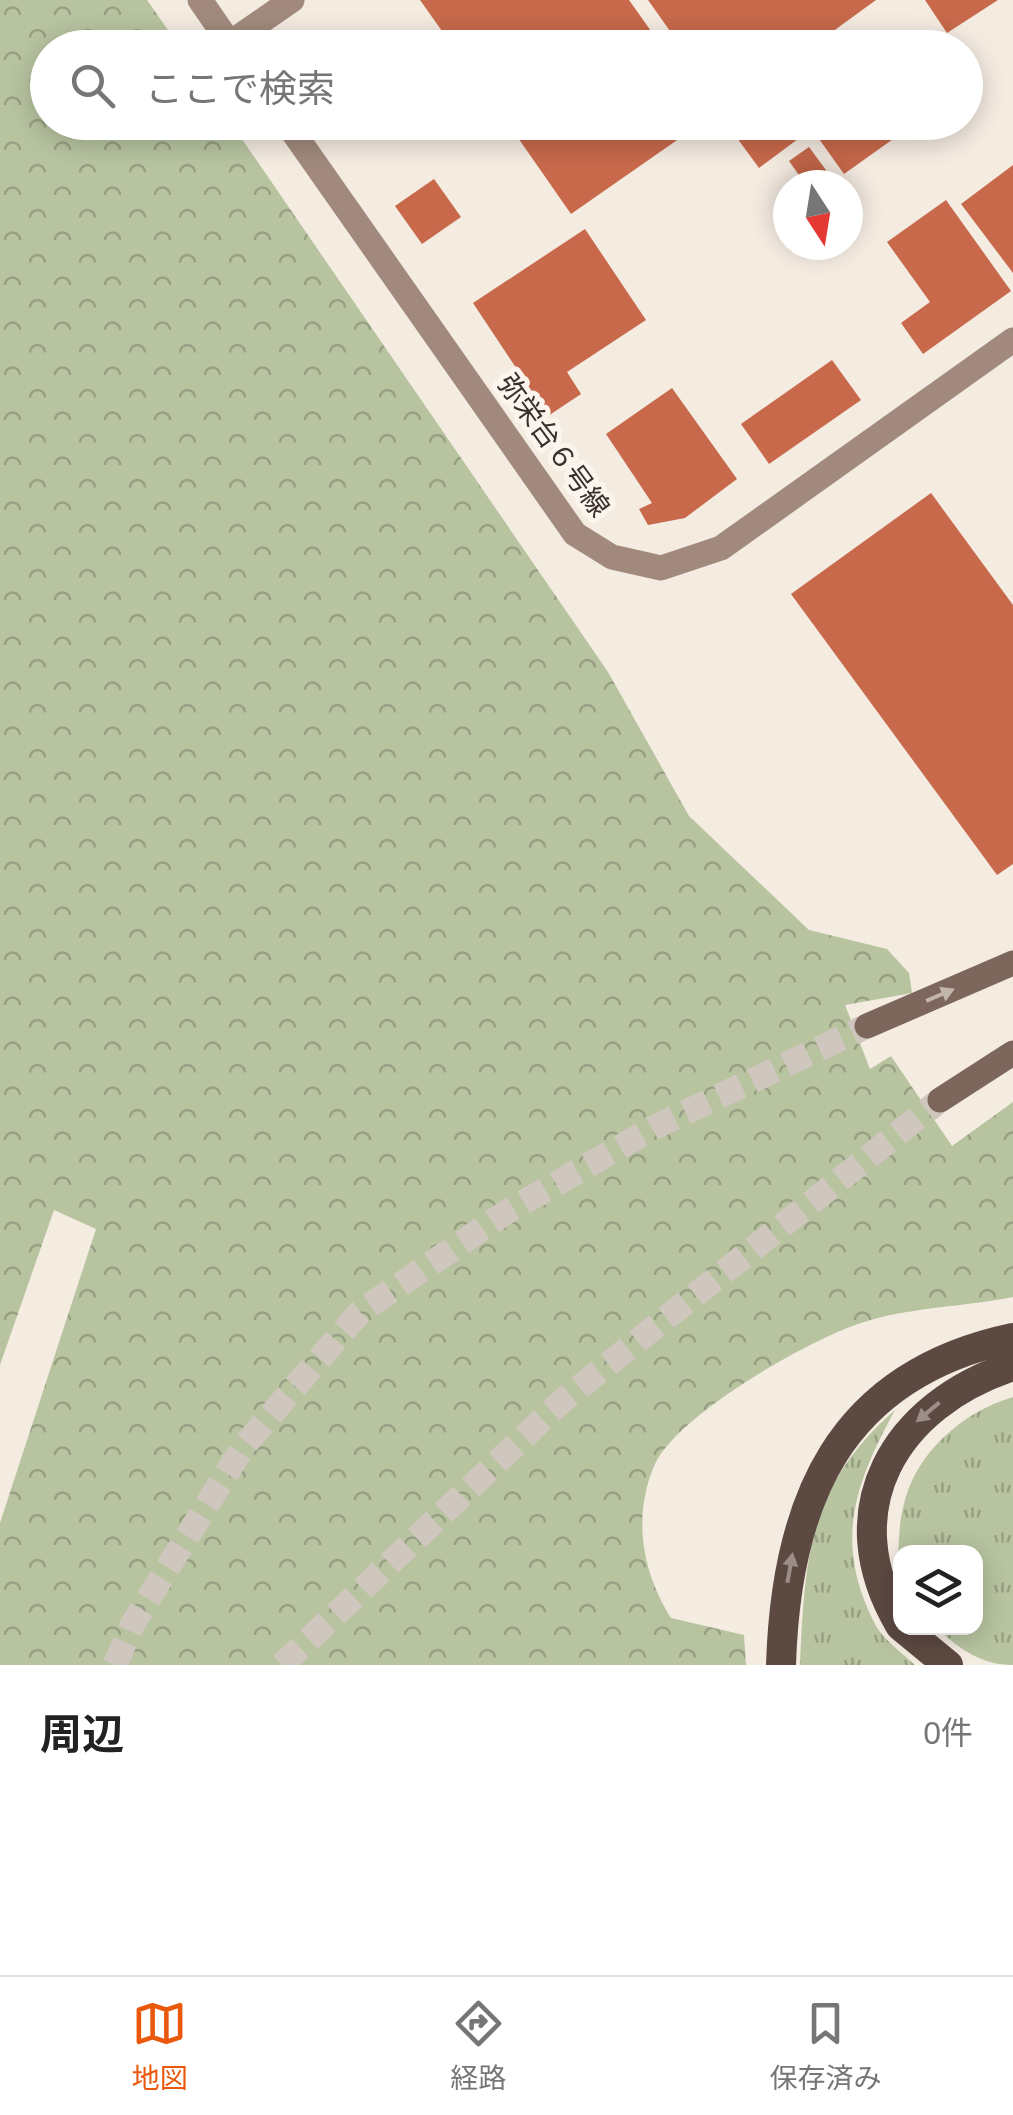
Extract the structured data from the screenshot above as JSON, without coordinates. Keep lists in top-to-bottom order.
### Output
{
  "streets": {
    "street": ["弥栄台６号線"]
  },
  "north": "bottom",
  "page": {
    "search": "ここで検索",
    "heading": ["周辺", "0件"],
    "nav": ["地図", "経路", "保存済み"]
  }
}
